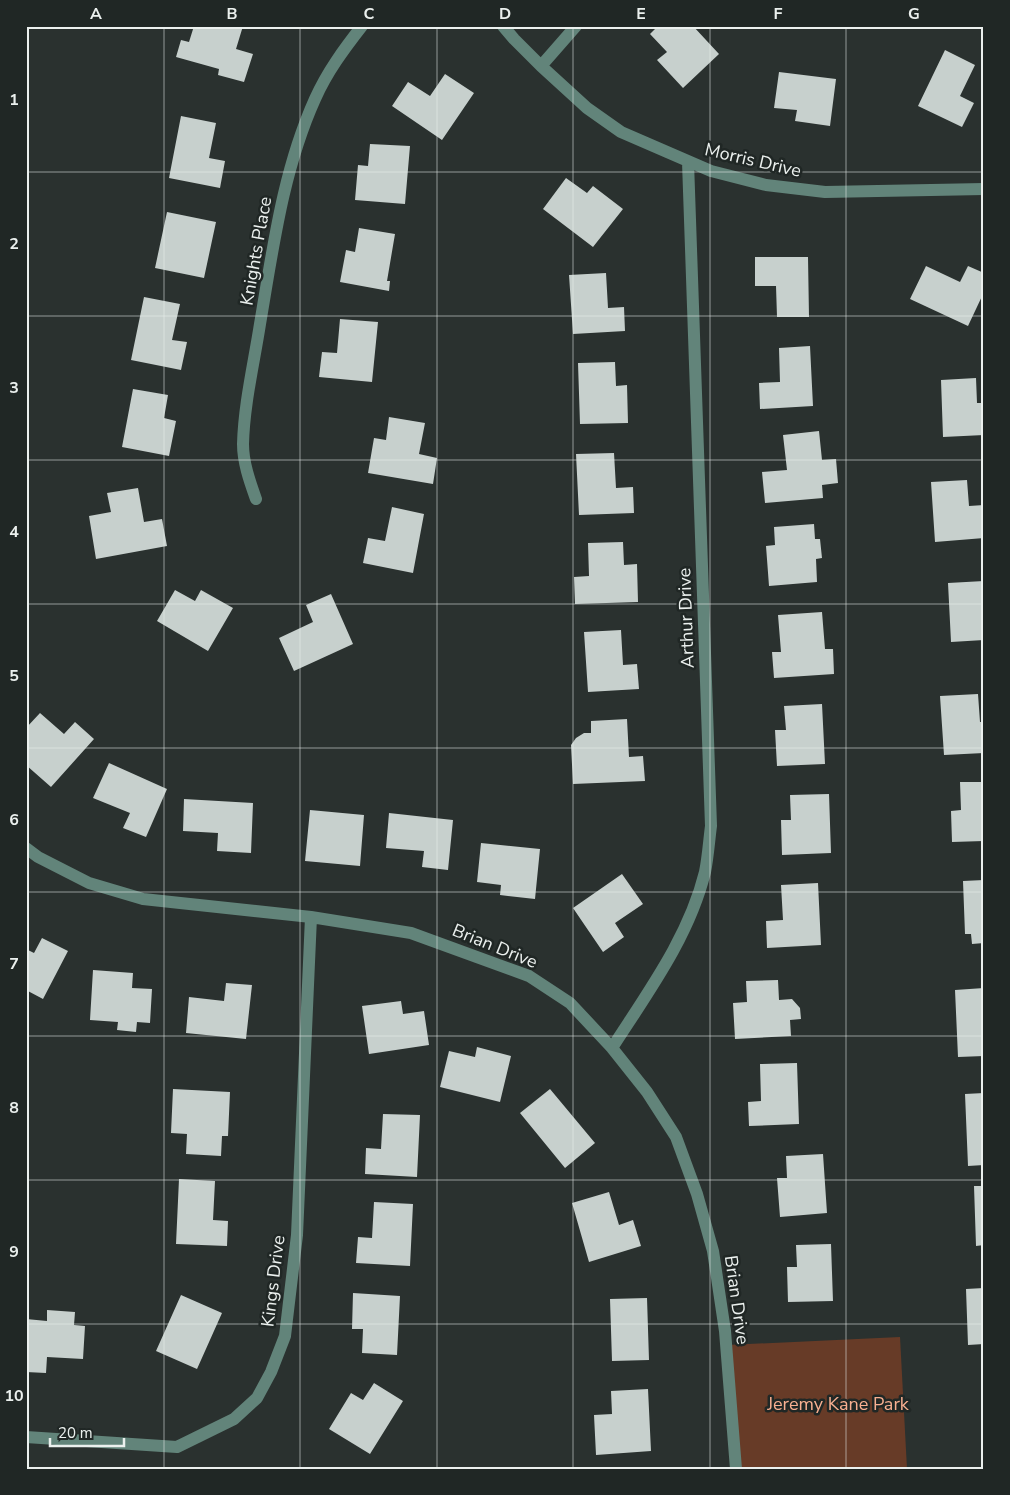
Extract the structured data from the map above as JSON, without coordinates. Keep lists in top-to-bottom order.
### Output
{
  "streets": {
    "street": [
      "Morris Drive",
      "Knights Place",
      "Arthur Drive",
      "Brian Drive",
      "Kings Drive"
    ]
  },
  "crossings": [
    ["Morris Drive", "Arthur Drive"],
    ["Arthur Drive", "Brian Drive"],
    ["Brian Drive", "Kings Drive"]
  ],
  "parks": ["Jeremy Kane Park"],
  "scale_bar": "20 m",
  "grid": {
    "columns": [
      "A",
      "B",
      "C",
      "D",
      "E",
      "F",
      "G"
    ],
    "rows": [
      "1",
      "2",
      "3",
      "4",
      "5",
      "6",
      "7",
      "8",
      "9",
      "10"
    ]
  }
}
